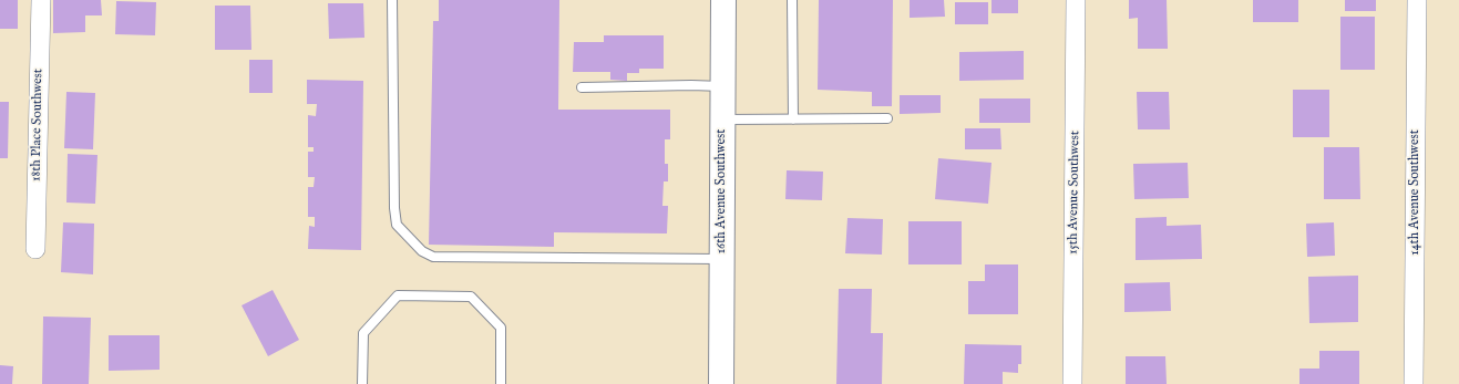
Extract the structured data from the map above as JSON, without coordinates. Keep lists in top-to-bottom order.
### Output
{
  "streets": {
    "main road": ["16th Avenue Southwest"],
    "street": ["18th Place Southwest", "15th Avenue Southwest", "14th Avenue Southwest"]
  }
}
